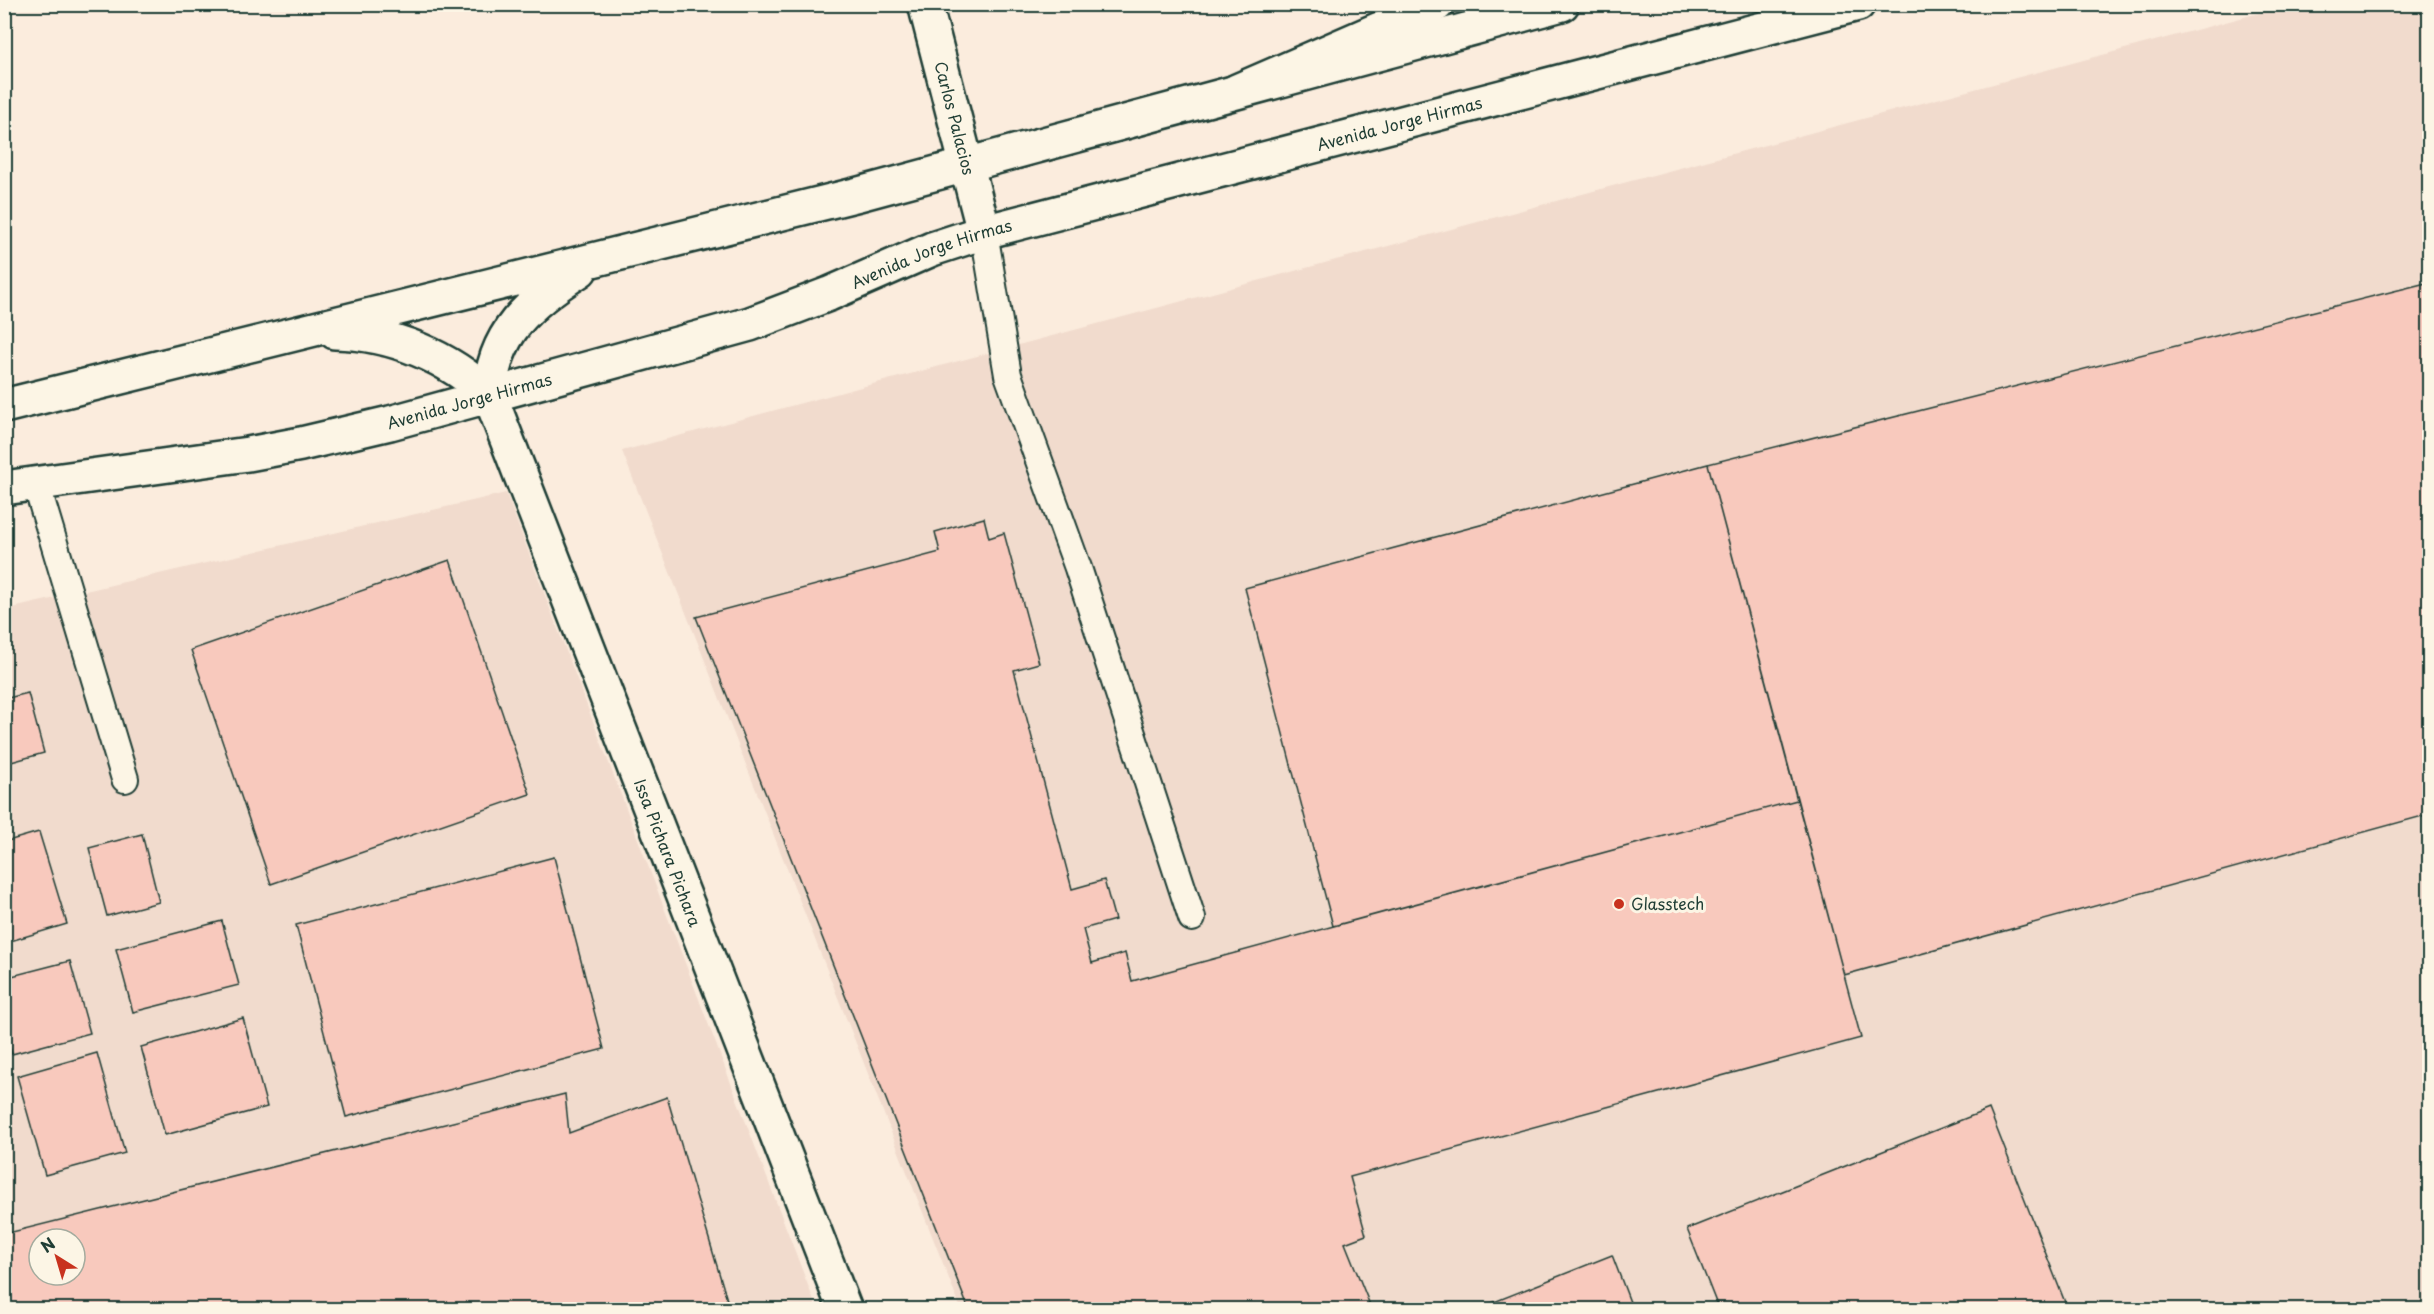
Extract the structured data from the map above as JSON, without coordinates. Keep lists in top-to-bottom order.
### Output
{
  "streets": {
    "street": ["Carlos Palacios", "Avenida Jorge Hirmas", "Issa Pichara Pichara"]
  },
  "crossings": [
    ["Carlos Palacios", "Avenida Jorge Hirmas"],
    ["Avenida Jorge Hirmas", "Issa Pichara Pichara"]
  ],
  "places": ["Glasstech"],
  "north": "top left"
}
